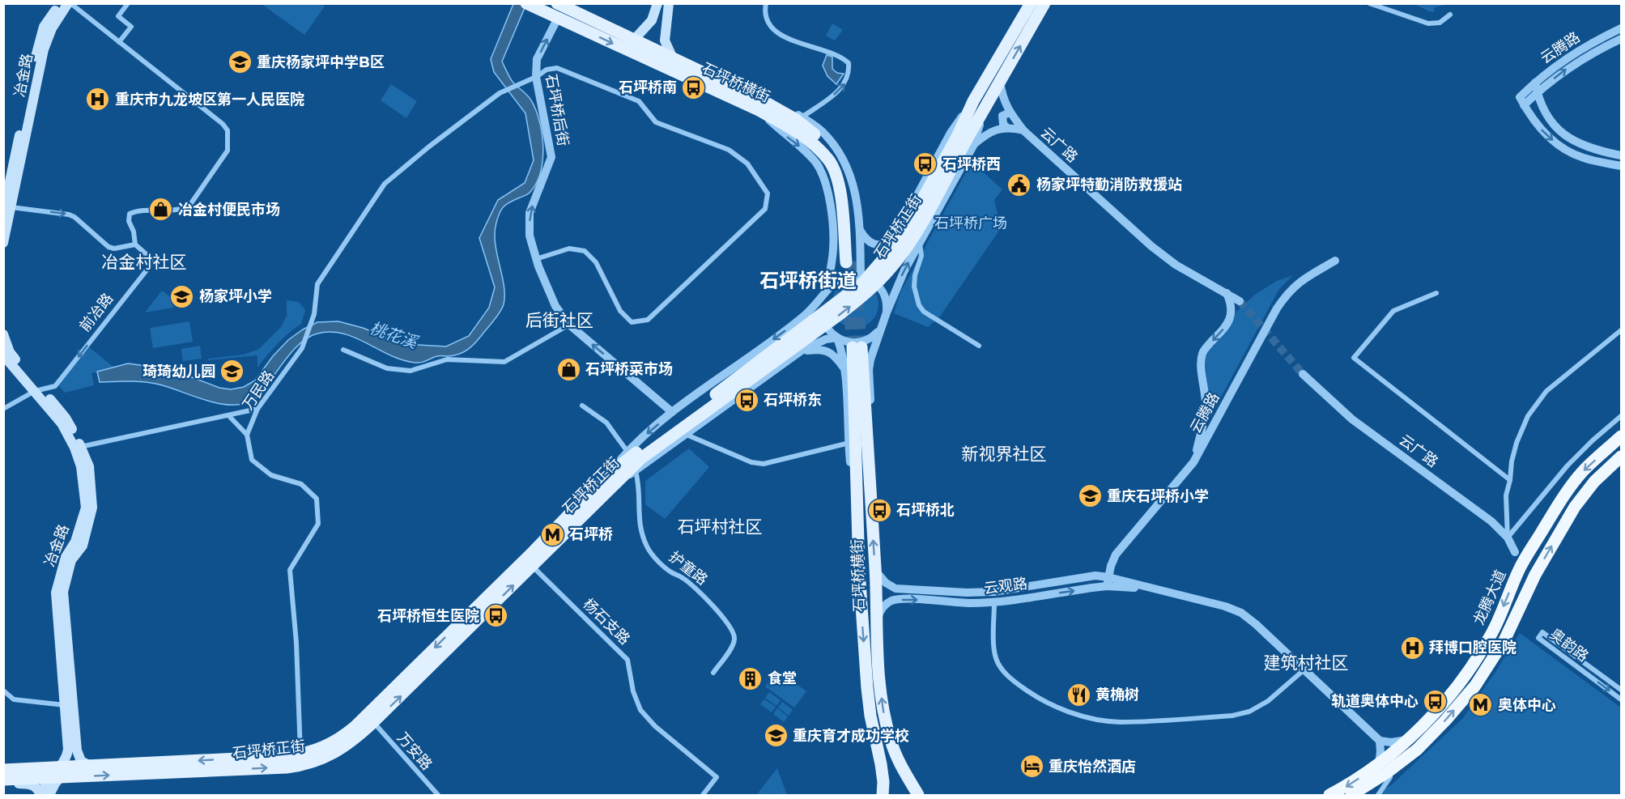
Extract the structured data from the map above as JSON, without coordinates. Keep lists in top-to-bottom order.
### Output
{
  "streets": {
    "highway": ["龙腾大道"],
    "main road": ["冶金路", "石坪桥横街", "石坪桥正街"],
    "street": [
      "云腾路",
      "石坪桥后街",
      "云广路",
      "前冶路",
      "万民路",
      "护童路",
      "云观路",
      "杨石支路",
      "奥韵路",
      "万安路"
    ]
  },
  "crossings": [
    ["云腾路", "云观路"],
    ["冶金路", "前冶路"],
    ["石坪桥横街", "石坪桥后街"],
    ["石坪桥后街", "万民路"],
    ["云广路", "石坪桥正街"],
    ["云广路", "龙腾大道"],
    ["石坪桥正街", "杨石支路"],
    ["石坪桥正街", "万安路"]
  ],
  "one_way": ["石坪桥后街", "前冶路"],
  "districts": [
    "冶金村社区",
    "石坪桥街道",
    "后街社区",
    "新视界社区",
    "石坪村社区",
    "建筑村社区"
  ],
  "water": ["桃花溪"],
  "parks": ["石坪桥广场"],
  "places": {
    "school or university": [
      "重庆杨家坪中学B区",
      "杨家坪小学",
      "琦琦幼儿园",
      "重庆石坪桥小学",
      "重庆育才成功学校"
    ],
    "bus stop": [
      "石坪桥南",
      "石坪桥西",
      "石坪桥东",
      "石坪桥北",
      "石坪桥恒生医院",
      "轨道奥体中心"
    ],
    "hospital": ["重庆市九龙坡区第一人民医院", "拜博口腔医院"],
    "public building": ["杨家坪特勤消防救援站"],
    "shop": ["冶金村便民市场", "石坪桥菜市场"],
    "metro station": ["石坪桥", "奥体中心"],
    "building": ["食堂"],
    "restaurant": ["黄桷树"],
    "hotel": ["重庆怡然酒店"]
  }
}
